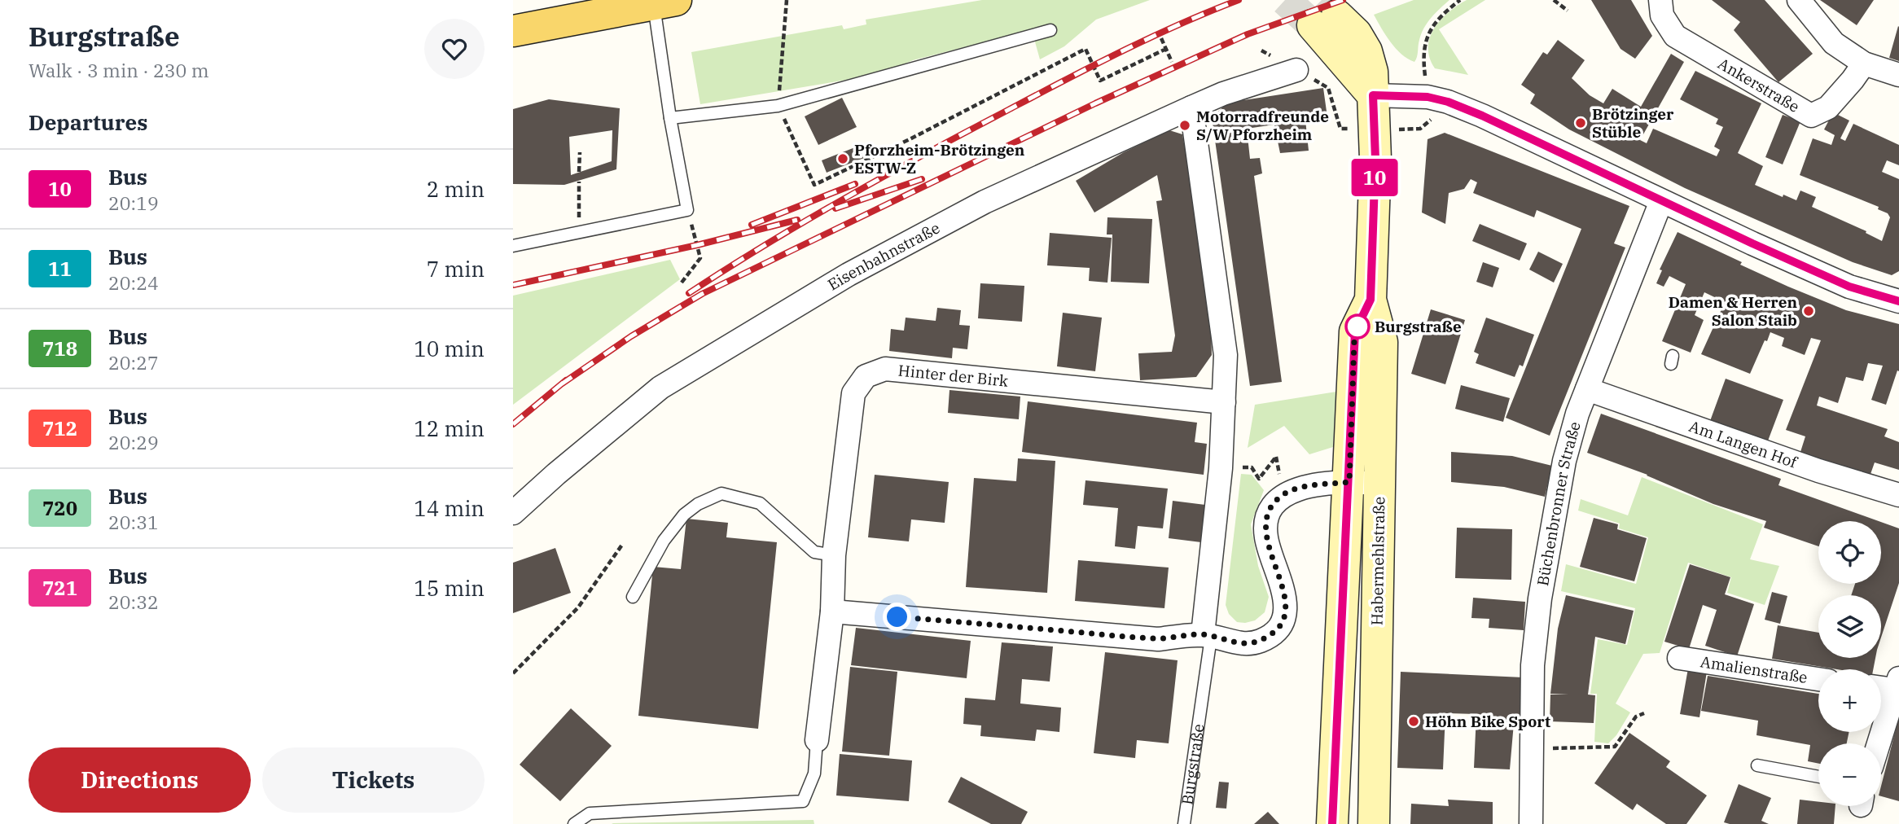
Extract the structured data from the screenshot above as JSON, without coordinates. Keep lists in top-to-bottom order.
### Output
{
  "streets": {
    "main road": ["Habermehlstraße"],
    "street": [
      "Ankerstraße",
      "Eisenbahnstraße",
      "Hinter der Birk",
      "Am Langen Hof",
      "Büchenbronner Straße",
      "Amalienstraße",
      "Burgstraße"
    ]
  },
  "crossings": [
    ["Eisenbahnstraße", "Burgstraße"],
    ["Hinter der Birk", "Burgstraße"],
    ["Am Langen Hof", "Büchenbronner Straße"]
  ],
  "places": [
    "Brötzinger Stüble",
    "Motorradfreunde S/W Pforzheim",
    "Pforzheim-Brötzingen ESTW-Z",
    "Damen & Herren Salon Staib",
    "Burgstraße",
    "Höhn Bike Sport"
  ],
  "lines": ["bus line 10"],
  "page": {
    "heading": [
      ["Burgstraße", "Walk · 3 min · 230 m"],
      "Departures"
    ],
    "on_map": "10",
    "list": [
      {
        "mark": "10",
        "name": "Bus",
        "note": "20:19",
        "value": "2 min"
      },
      {
        "mark": "11",
        "name": "Bus",
        "note": "20:24",
        "value": "7 min"
      },
      {
        "mark": "718",
        "name": "Bus",
        "note": "20:27",
        "value": "10 min"
      },
      {
        "mark": "712",
        "name": "Bus",
        "note": "20:29",
        "value": "12 min"
      },
      {
        "mark": "720",
        "name": "Bus",
        "note": "20:31",
        "value": "14 min"
      },
      {
        "mark": "721",
        "name": "Bus",
        "note": "20:32",
        "value": "15 min"
      }
    ],
    "map_buttons": ["+", "−"],
    "buttons": ["Directions", "Tickets"]
  }
}
